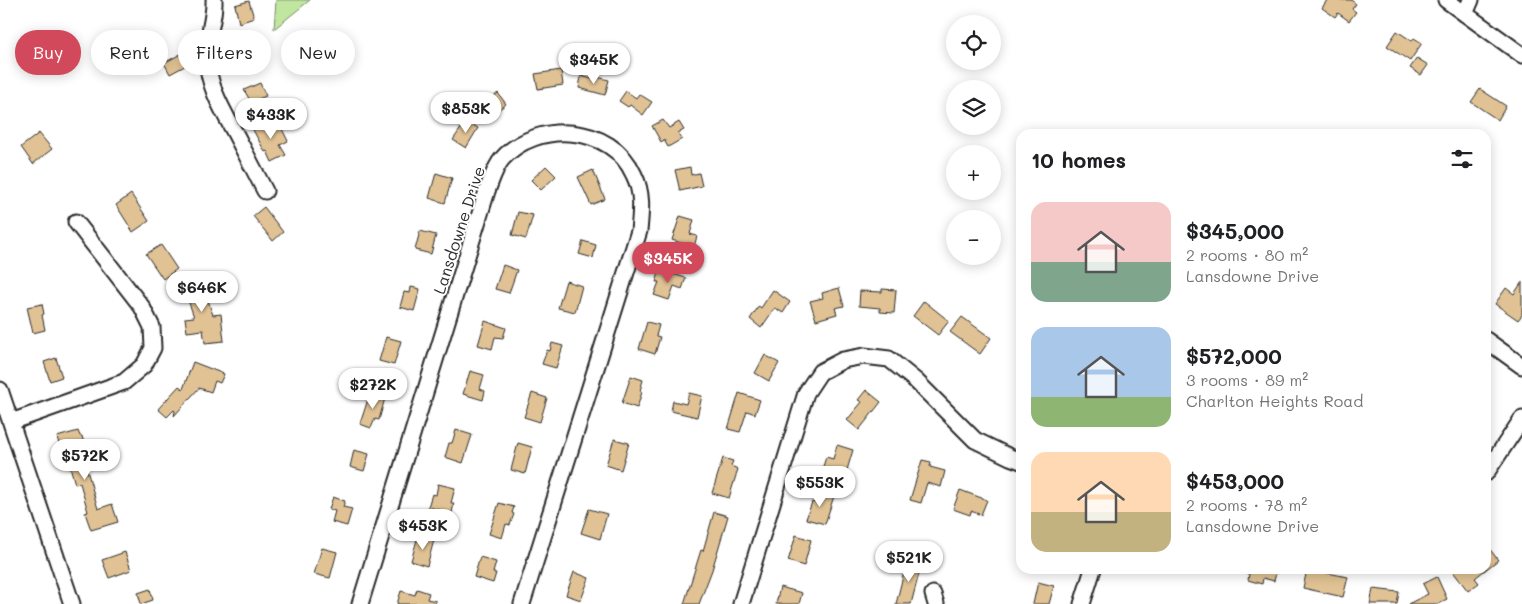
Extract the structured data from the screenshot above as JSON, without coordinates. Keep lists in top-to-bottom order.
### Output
{
  "streets": {
    "street": ["Lansdowne Drive"]
  },
  "page": {
    "map_buttons": ["+", "−"],
    "chip": [
      "Buy",
      "Rent",
      "Filters",
      "New"
    ],
    "price": [
      "$345K",
      "$853K",
      "$433K",
      "$345K",
      "$646K",
      "$272K",
      "$572K",
      "$553K",
      "$453K",
      "$521K"
    ],
    "heading": "10 homes",
    "list": [
      {
        "name": "$345,000",
        "note": "2 rooms · 80 m² · Lansdowne Drive"
      },
      {
        "name": "$572,000",
        "note": "3 rooms · 89 m² · Charlton Heights Road"
      },
      {
        "name": "$453,000",
        "note": "2 rooms · 78 m² · Lansdowne Drive"
      }
    ]
  }
}
